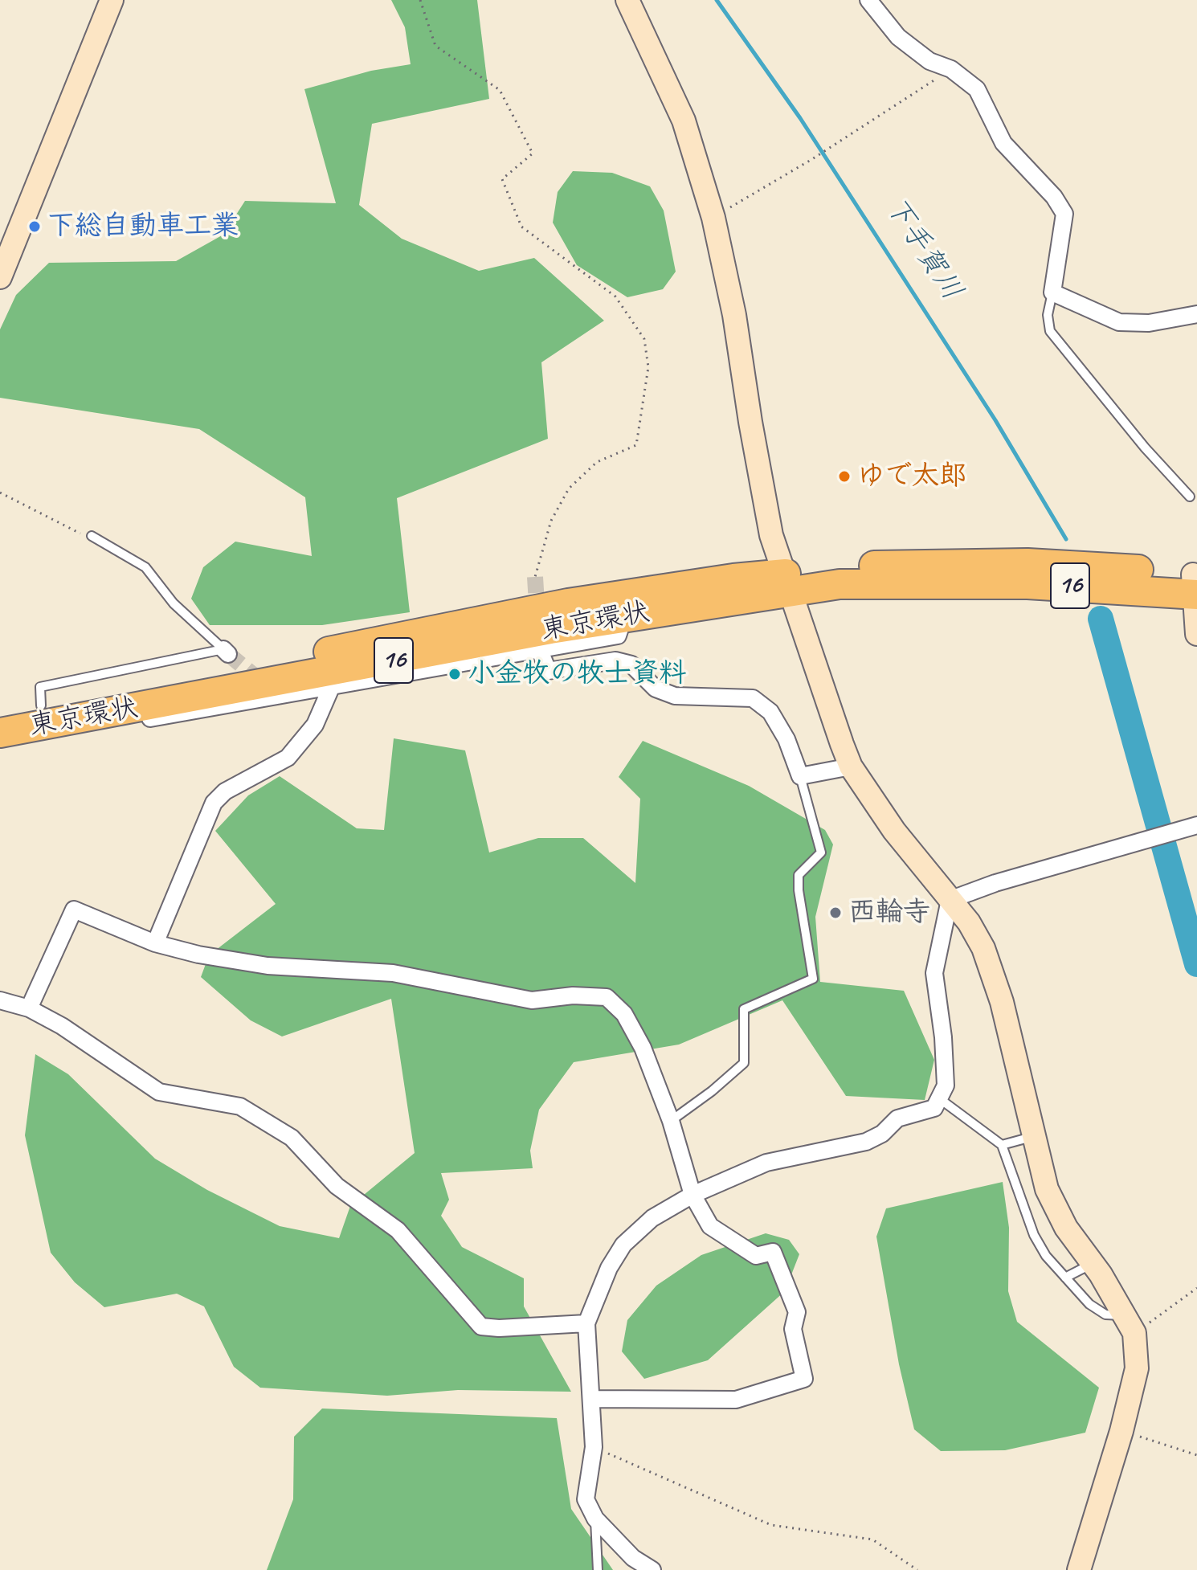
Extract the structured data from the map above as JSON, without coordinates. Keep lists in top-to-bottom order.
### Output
{
  "streets": {
    "highway": ["16", "東京環状"]
  },
  "water": ["下手賀川"],
  "places": [
    "下総自動車工業",
    "ゆで太郎",
    "小金牧の牧士資料",
    "西輪寺"
  ]
}
